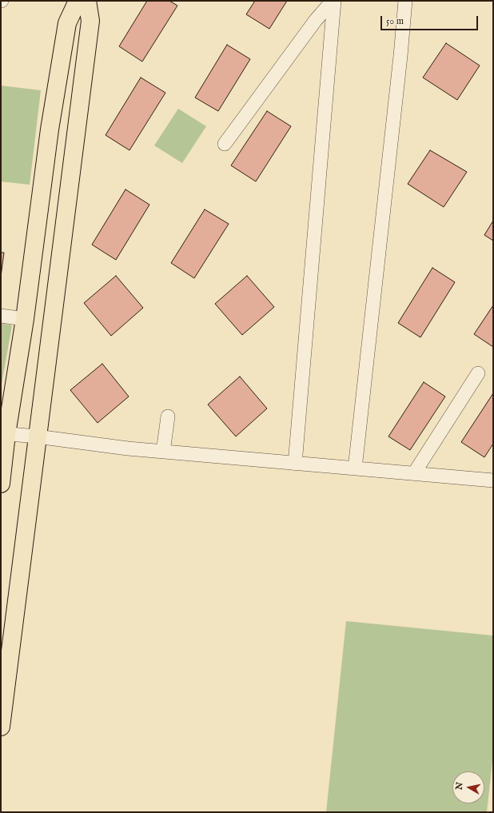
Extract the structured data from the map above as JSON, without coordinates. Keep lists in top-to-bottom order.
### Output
{
  "scale_bar": "50 m",
  "north": "left"
}
